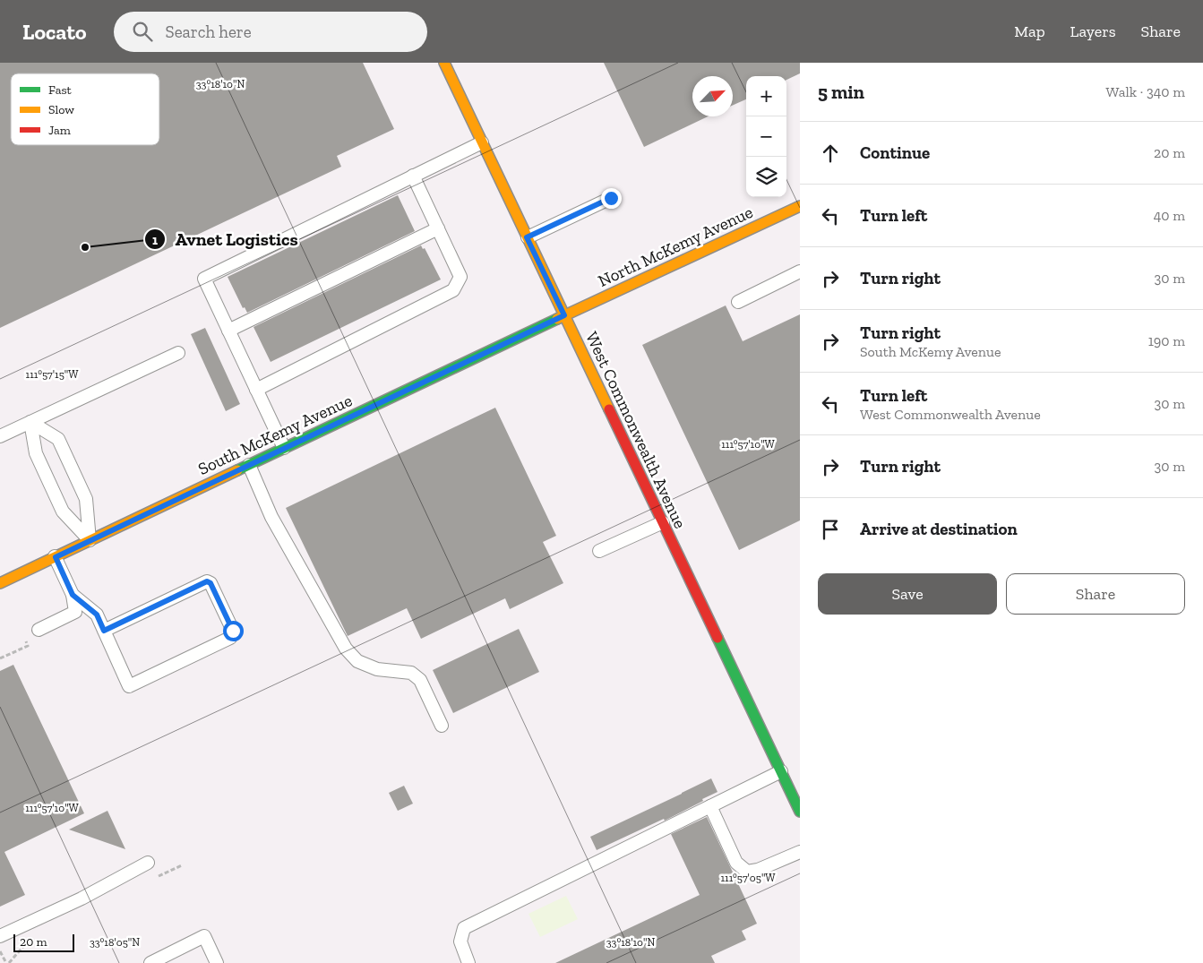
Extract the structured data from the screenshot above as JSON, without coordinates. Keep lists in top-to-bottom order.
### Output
{
  "streets": {
    "street": ["North McKemy Avenue", "West Commonwealth Avenue", "South McKemy Avenue"]
  },
  "crossings": [
    ["North McKemy Avenue", "West Commonwealth Avenue"],
    ["North McKemy Avenue", "South McKemy Avenue"],
    ["West Commonwealth Avenue", "South McKemy Avenue"]
  ],
  "places": ["Avnet Logistics"],
  "legend": ["Fast", "Slow", "Jam"],
  "scale_bar": "20 m",
  "north": "top right",
  "page": {
    "header": "Locato",
    "search": "Search here",
    "nav": ["Map", "Layers", "Share"],
    "heading": ["5 min", "Walk · 340 m"],
    "map_buttons": ["+", "−"],
    "list": [
      ["Continue", "20 m"],
      ["Turn left", "40 m"],
      ["Turn right", "30 m"],
      ["Turn right", "South McKemy Avenue", "190 m"],
      ["Turn left", "West Commonwealth Avenue", "30 m"],
      ["Turn right", "30 m"],
      "Arrive at destination"
    ],
    "buttons": ["Save", "Share"],
    "scale": "20 m"
  },
  "coordinates": [
    "33°18'10\"N",
    "111°57'15\"W",
    "111°57'10\"W",
    "111°57'05\"W",
    "33°18'05\"N"
  ]
}
